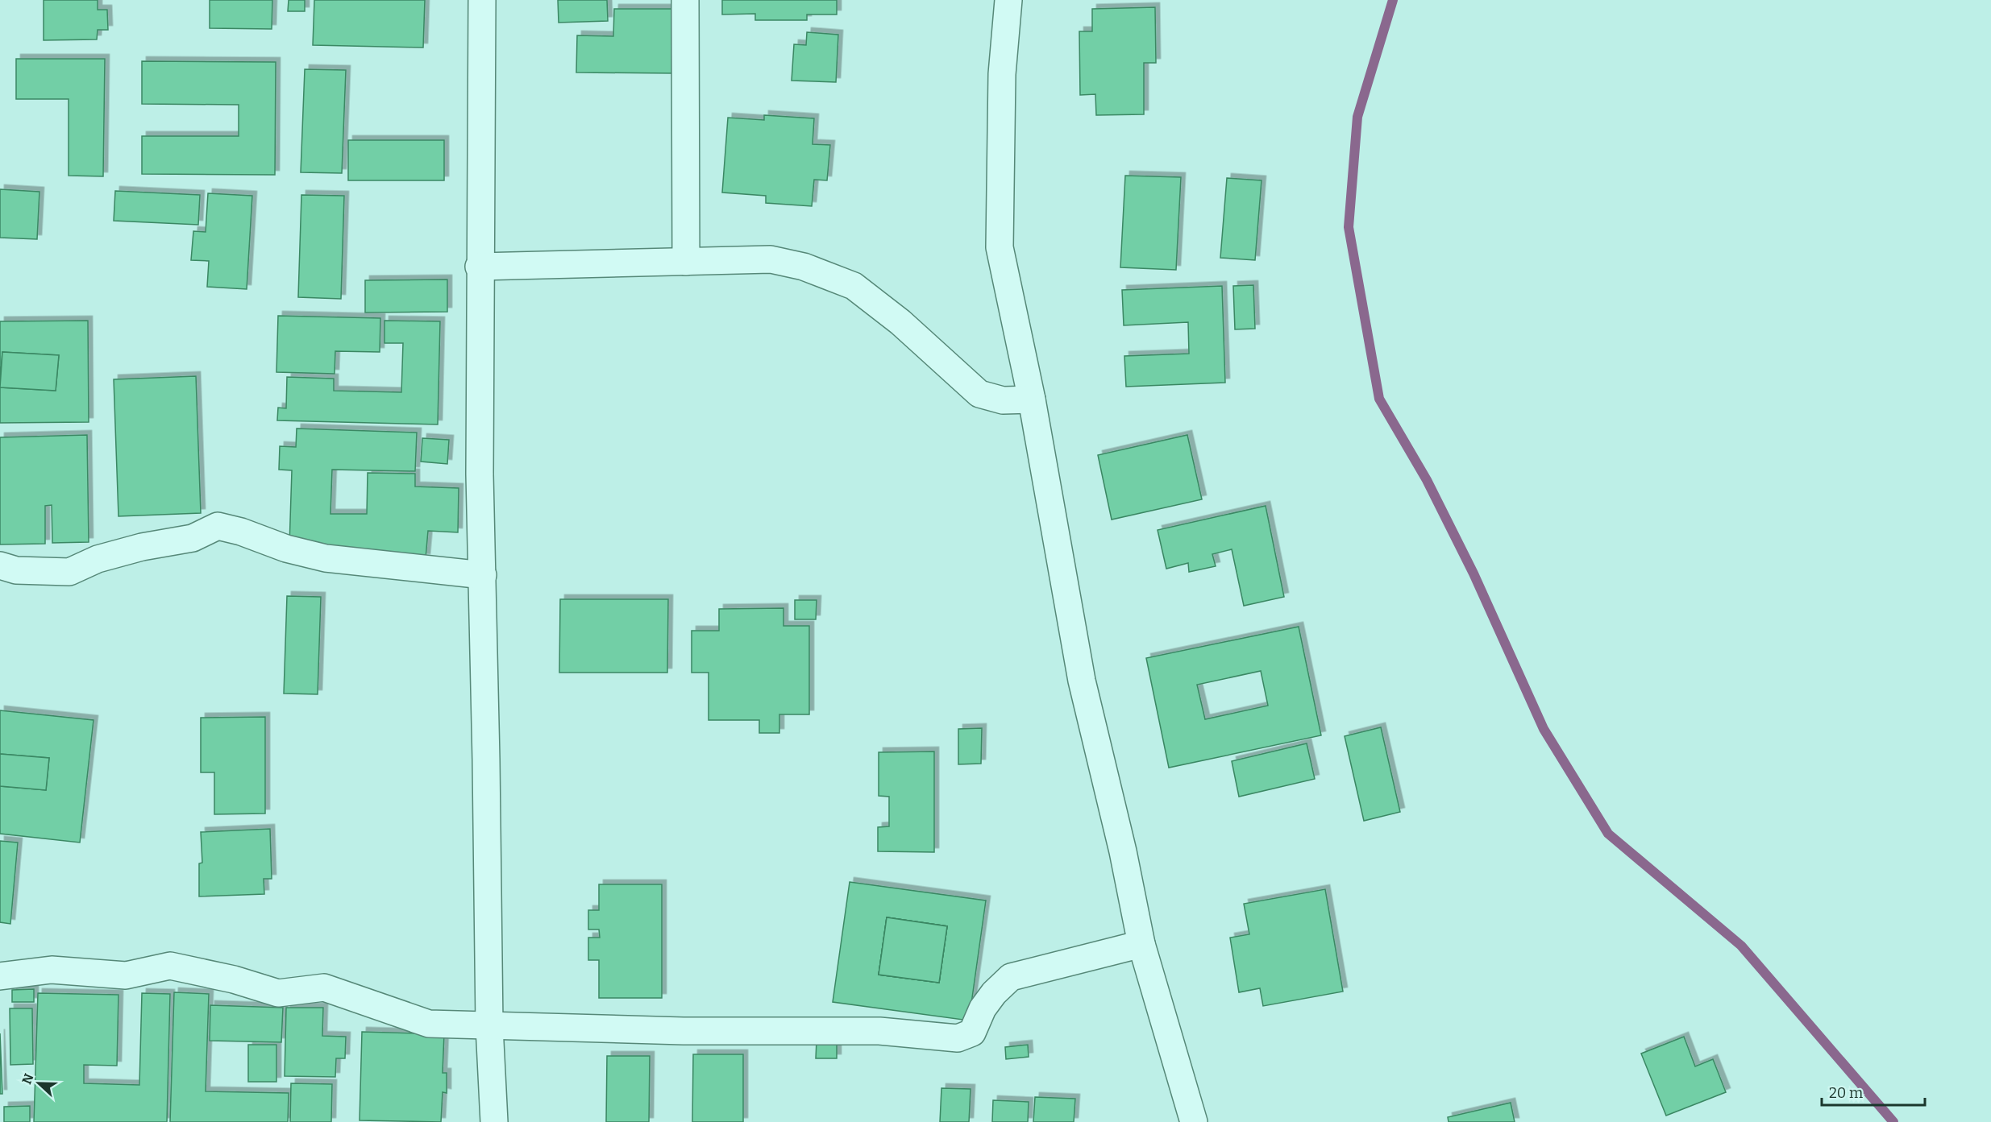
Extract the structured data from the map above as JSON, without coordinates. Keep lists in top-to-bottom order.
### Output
{
  "scale_bar": "20 m",
  "north": "left"
}
